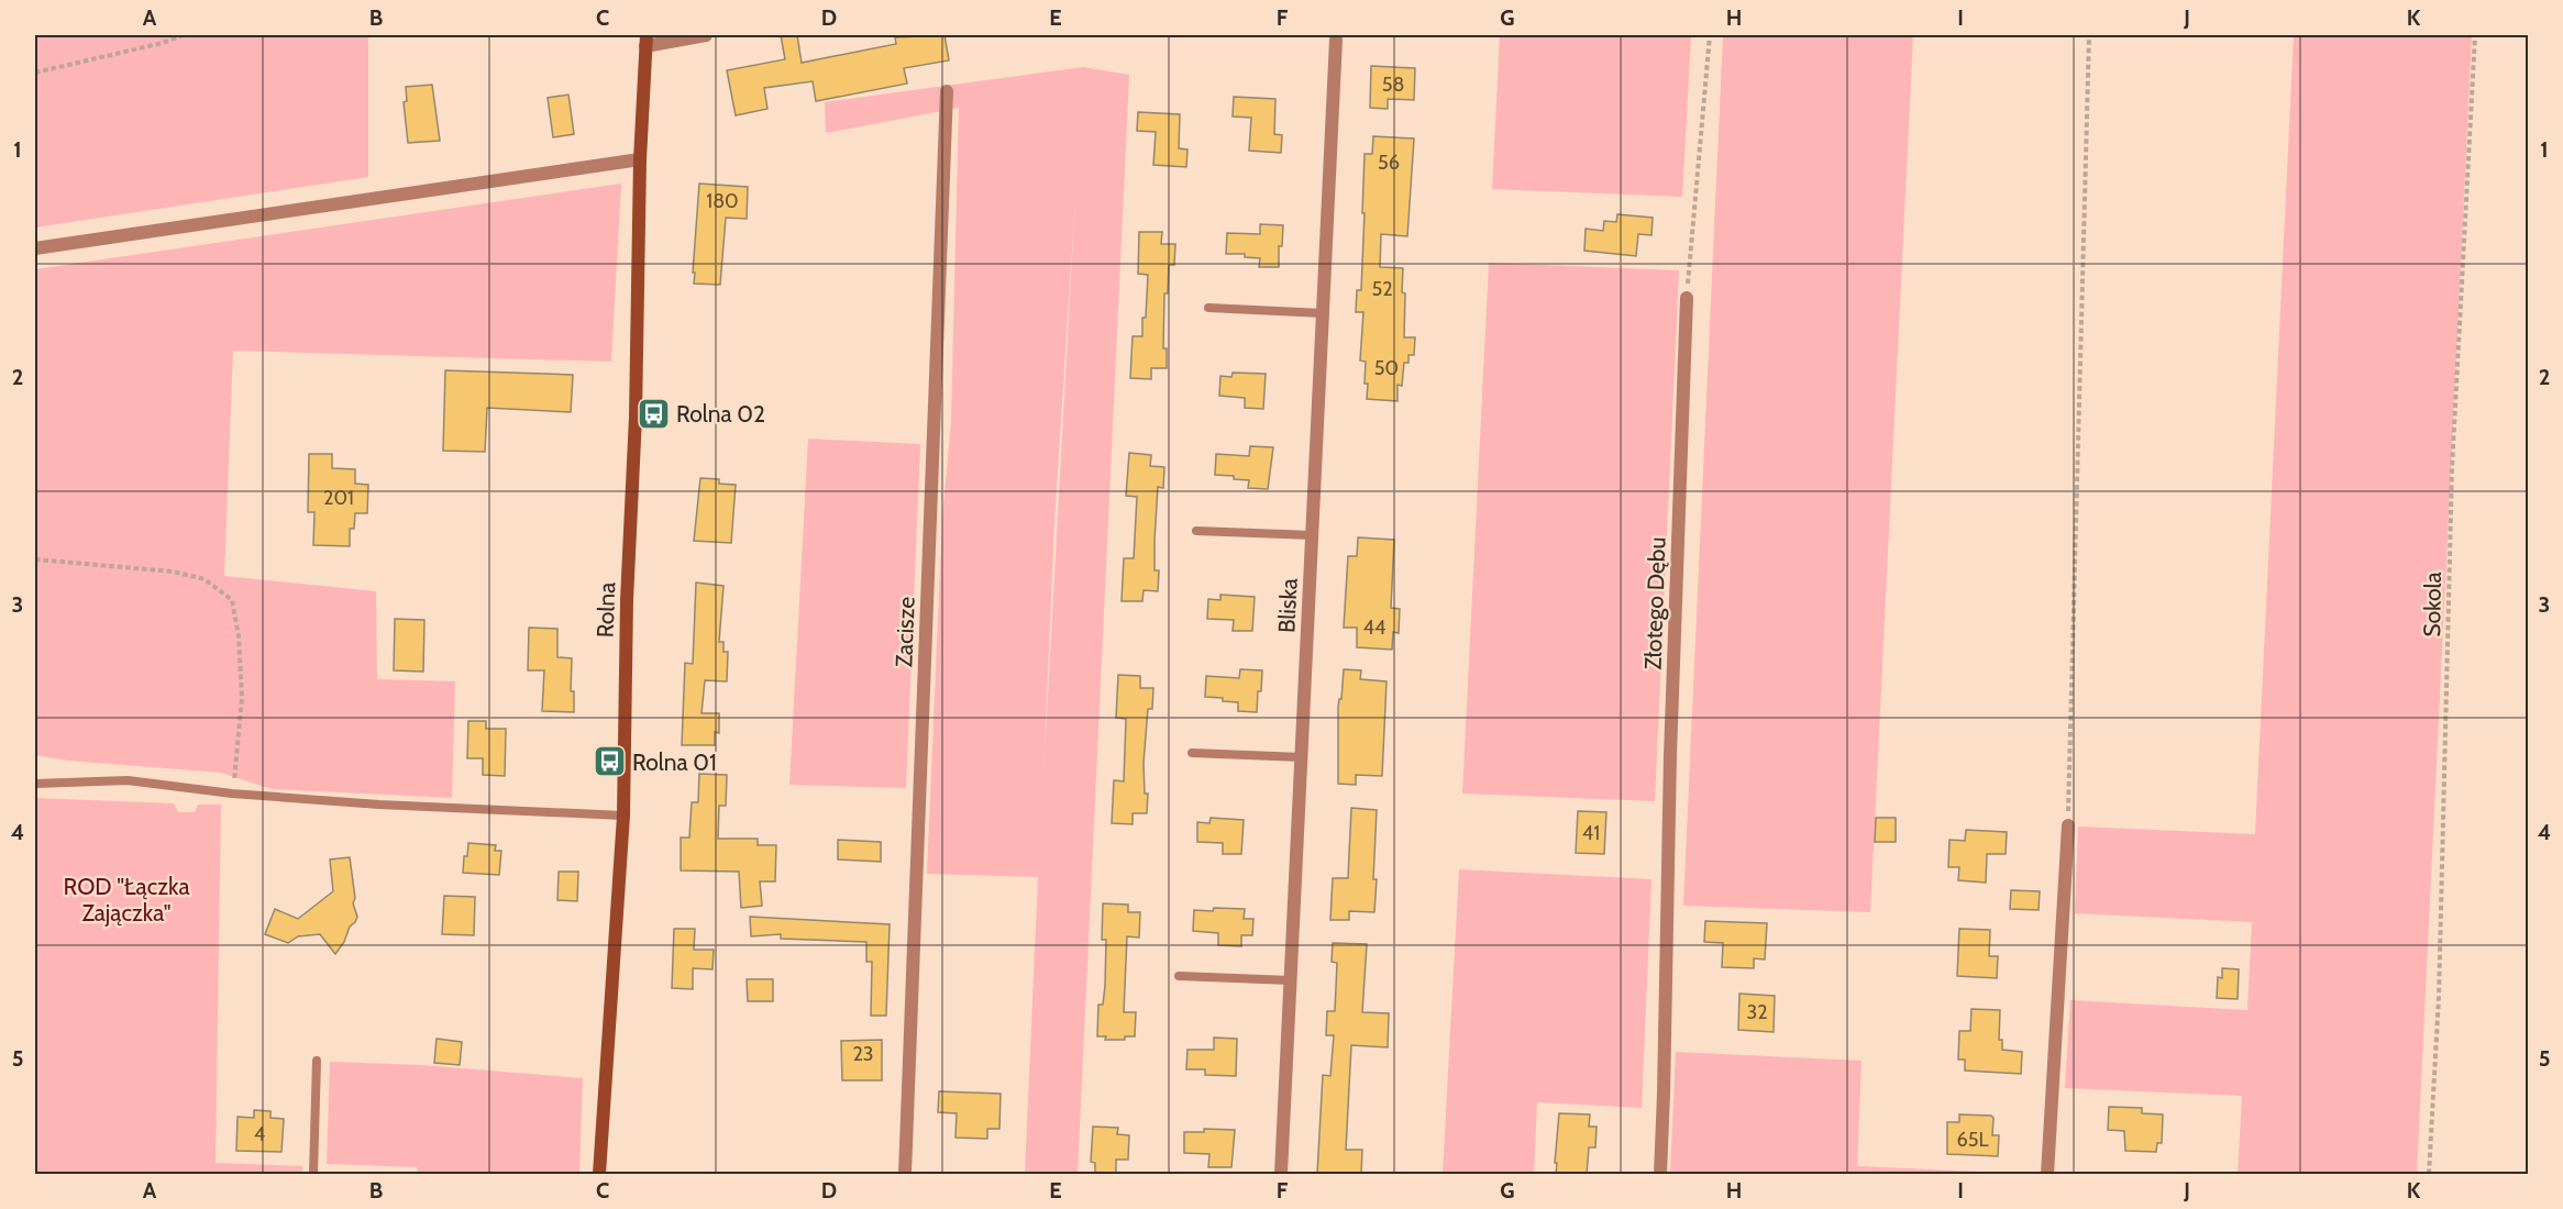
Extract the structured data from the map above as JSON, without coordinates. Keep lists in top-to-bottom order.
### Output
{
  "streets": {
    "street": [
      "Złotego Dębu",
      "Bliska",
      "Rolna",
      "Zacisze"
    ],
    "path": ["Sokola"]
  },
  "parks": ["ROD \"Łączka Zajączka\""],
  "places": {
    "bus stop": ["Rolna 02", "Rolna 01"]
  },
  "house_numbers": [
    "58",
    "56",
    "180",
    "52",
    "50",
    "201",
    "44",
    "41",
    "32",
    "23",
    "4",
    "65L"
  ],
  "grid": {
    "columns": [
      "A",
      "B",
      "C",
      "D",
      "E",
      "F",
      "G",
      "H",
      "I",
      "J",
      "K"
    ],
    "rows": [
      "1",
      "2",
      "3",
      "4",
      "5"
    ]
  }
}
